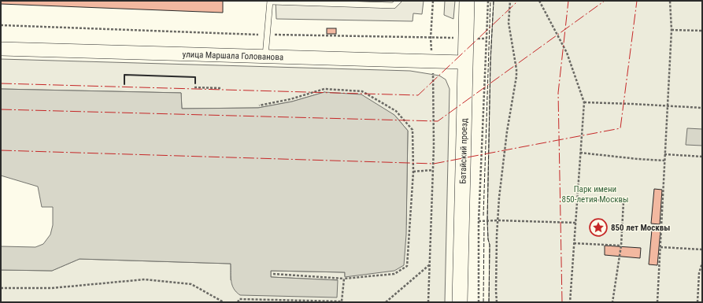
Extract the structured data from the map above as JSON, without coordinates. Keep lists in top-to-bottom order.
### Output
{
  "streets": {
    "main road": ["Батайский проезд"],
    "street": ["улица Маршала Голованова"]
  },
  "crossings": [
    ["улица Маршала Голованова", "Батайский проезд"]
  ],
  "parks": ["Парк имени 850-летия Москвы"],
  "places": {
    "place": ["850 лет Москвы"]
  }
}
